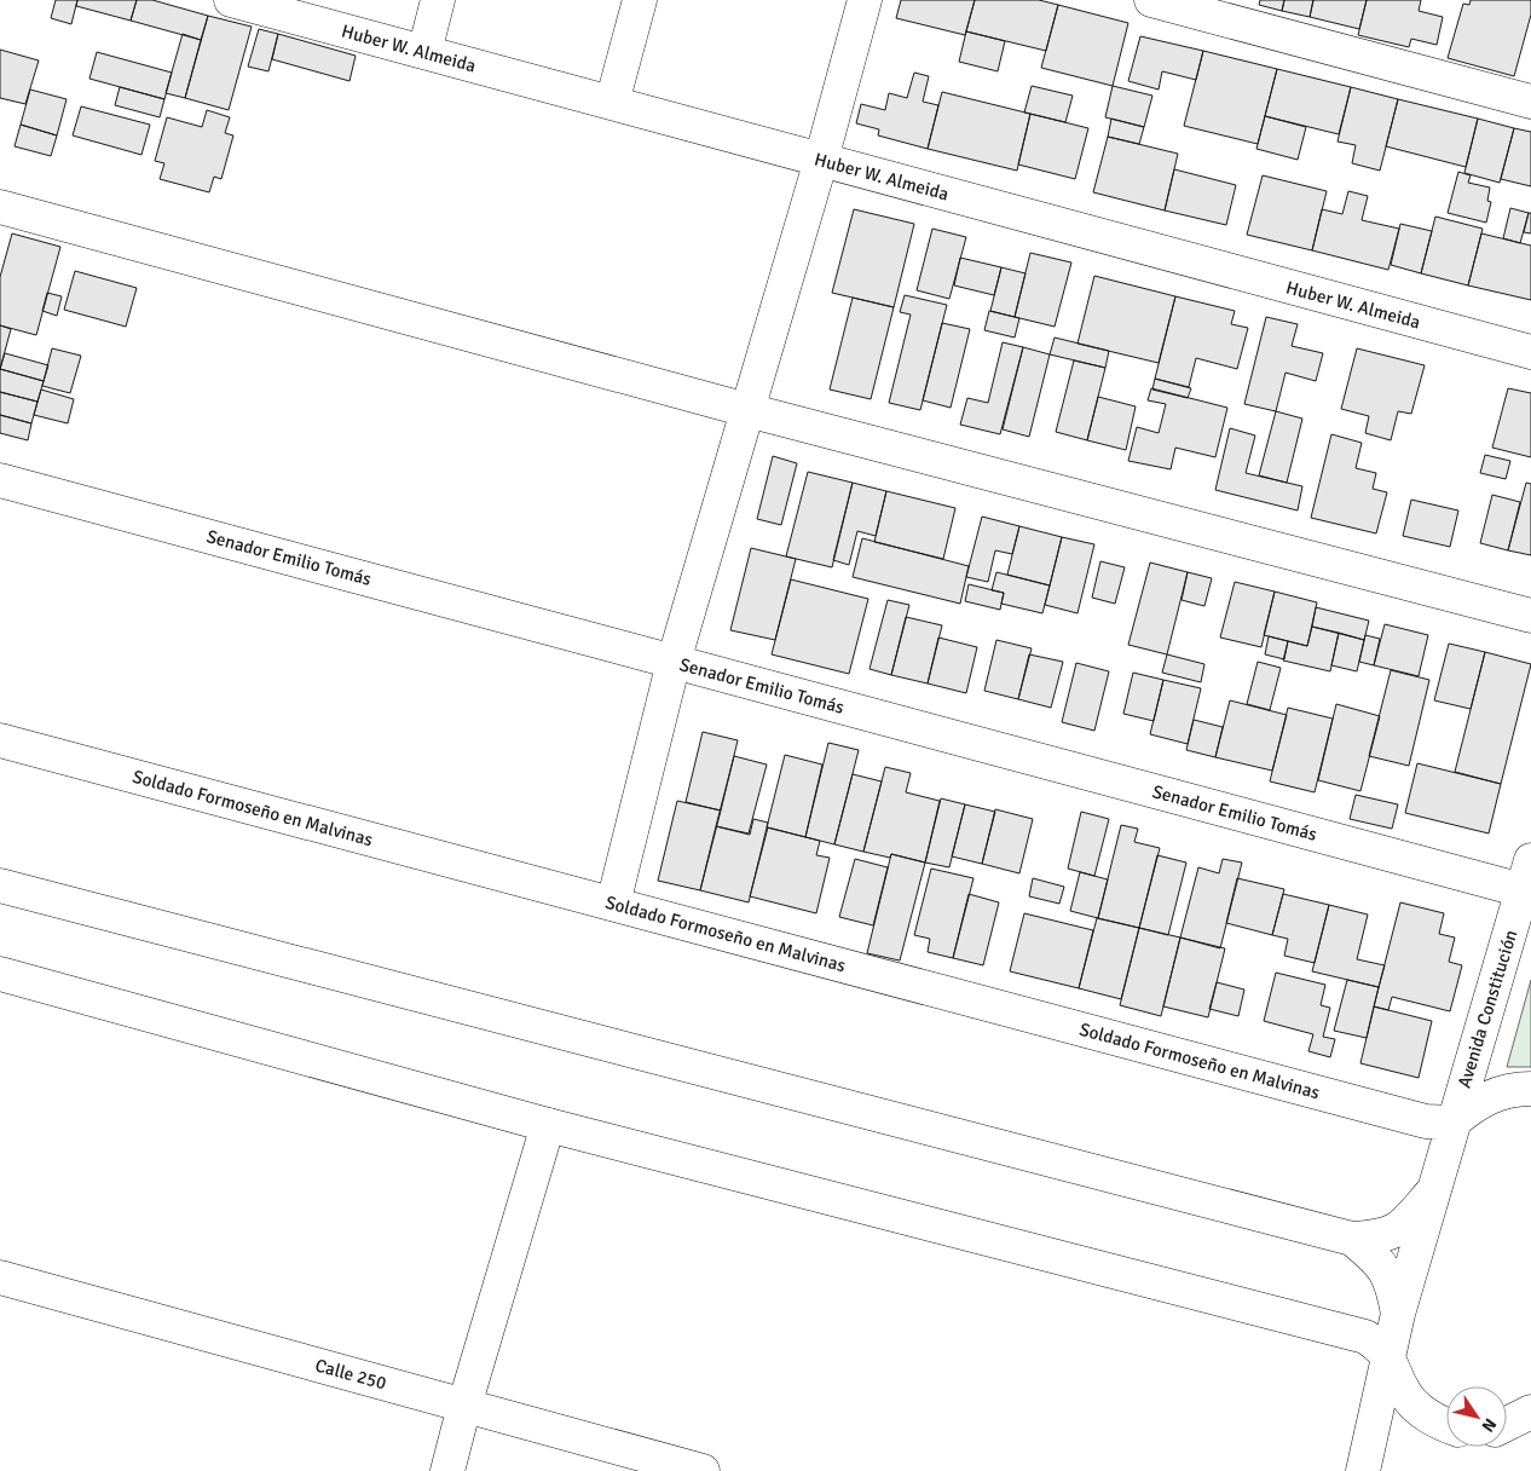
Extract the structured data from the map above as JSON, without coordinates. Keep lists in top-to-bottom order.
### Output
{
  "streets": {
    "street": [
      "Huber W. Almeida",
      "Senador Emilio Tomás",
      "Soldado Formoseño en Malvinas",
      "Avenida Constitución",
      "Calle 250"
    ]
  },
  "crossings": [
    ["Senador Emilio Tomás", "Avenida Constitución"],
    ["Soldado Formoseño en Malvinas", "Avenida Constitución"]
  ],
  "north": "bottom right"
}
